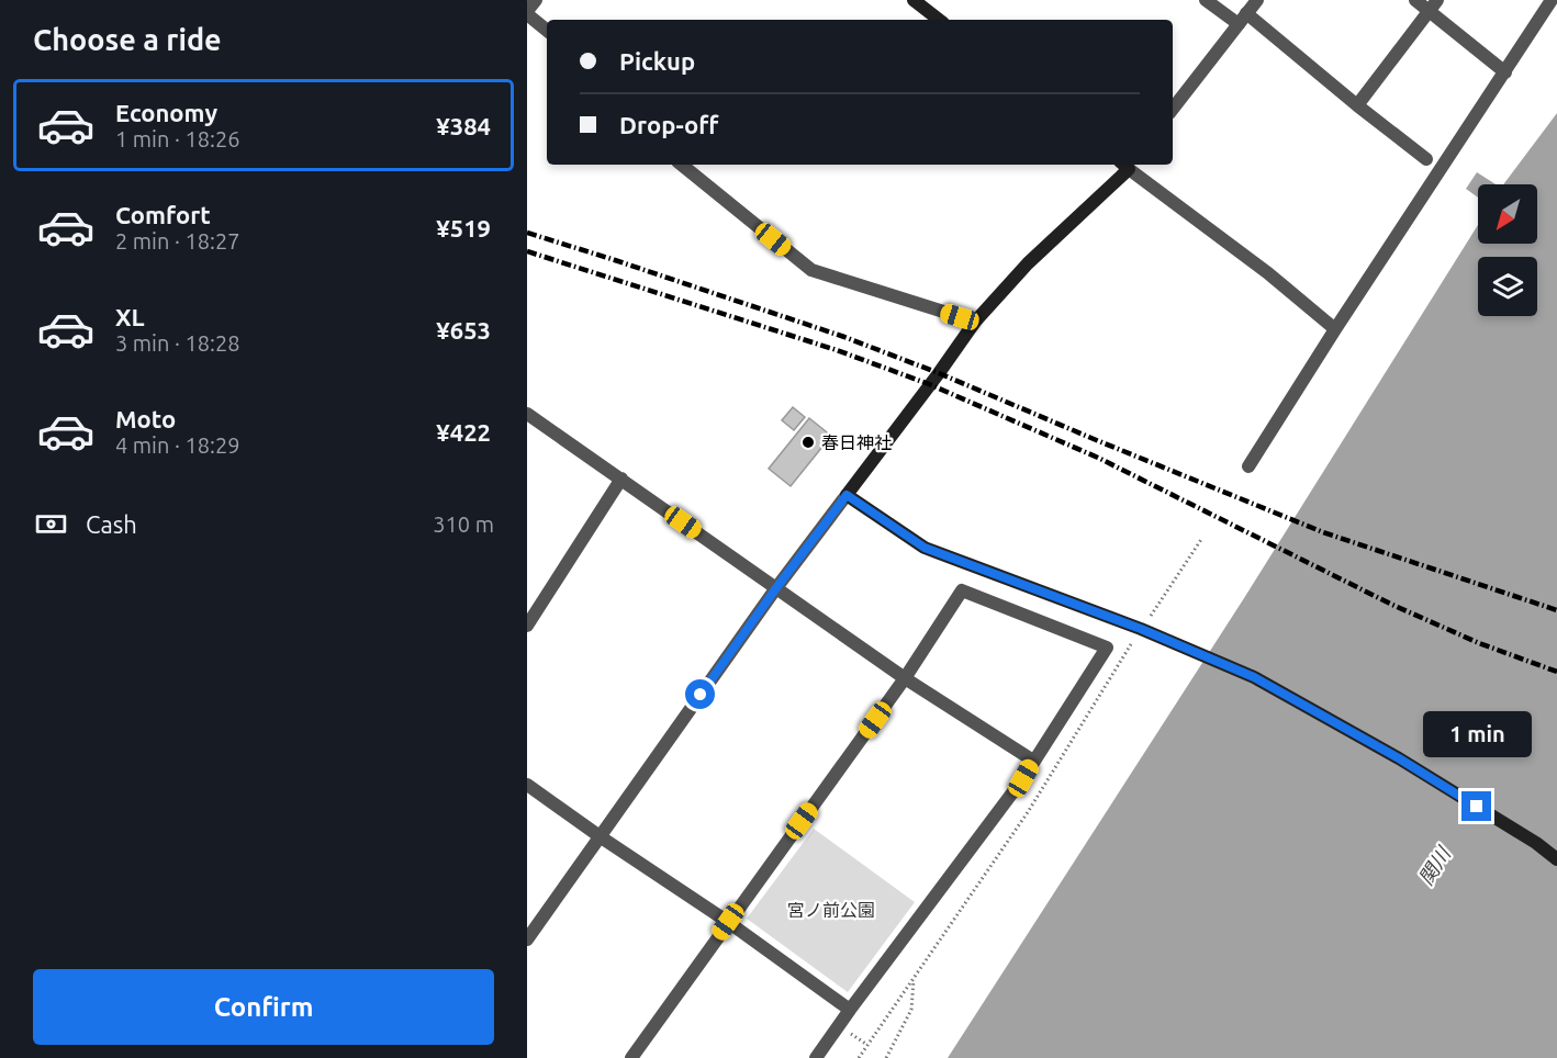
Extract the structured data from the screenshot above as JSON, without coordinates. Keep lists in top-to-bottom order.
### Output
{
  "water": ["関川"],
  "parks": ["宮ノ前公園"],
  "places": ["春日神社"],
  "north": "bottom left",
  "page": {
    "heading": "Choose a ride",
    "banner": ["Pickup", "Drop-off"],
    "list": [
      {
        "name": "Economy",
        "note": "1 min · 18:26",
        "value": "¥384"
      },
      {
        "name": "Comfort",
        "note": "2 min · 18:27",
        "value": "¥519"
      },
      {
        "name": "XL",
        "note": "3 min · 18:28",
        "value": "¥653"
      },
      {
        "name": "Moto",
        "note": "4 min · 18:29",
        "value": "¥422"
      }
    ],
    "pay": ["Cash", "310 m"],
    "bubble": "1 min",
    "buttons": "Confirm"
  }
}
